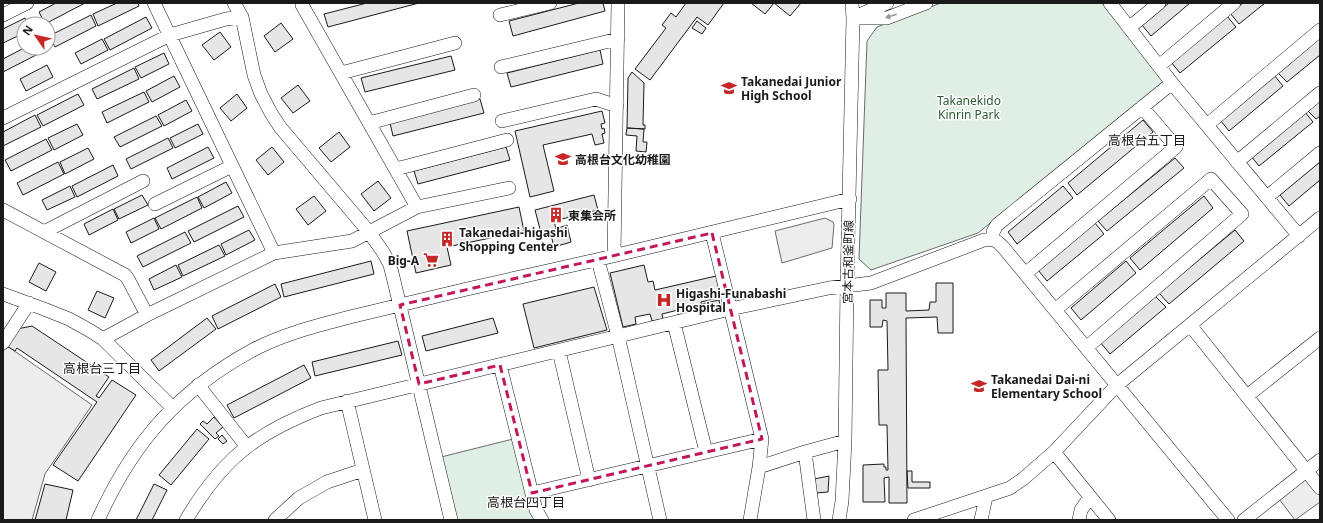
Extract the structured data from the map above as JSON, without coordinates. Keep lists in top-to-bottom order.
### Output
{
  "streets": {
    "street": ["宮本古和釜町線"]
  },
  "districts": ["高根台五丁目", "高根台三丁目", "高根台四丁目"],
  "parks": ["Takanekido Kinrin Park"],
  "places": {
    "school or university": ["Takanedai Junior High School", "高根台文化幼稚園", "Takanedai Dai-ni Elementary School"],
    "building": ["東集会所", "Takanedai-higashi Shopping Center"],
    "supermarket": ["Big-A"],
    "hospital": ["Higashi-Funabashi Hospital"]
  },
  "north": "top left"
}
